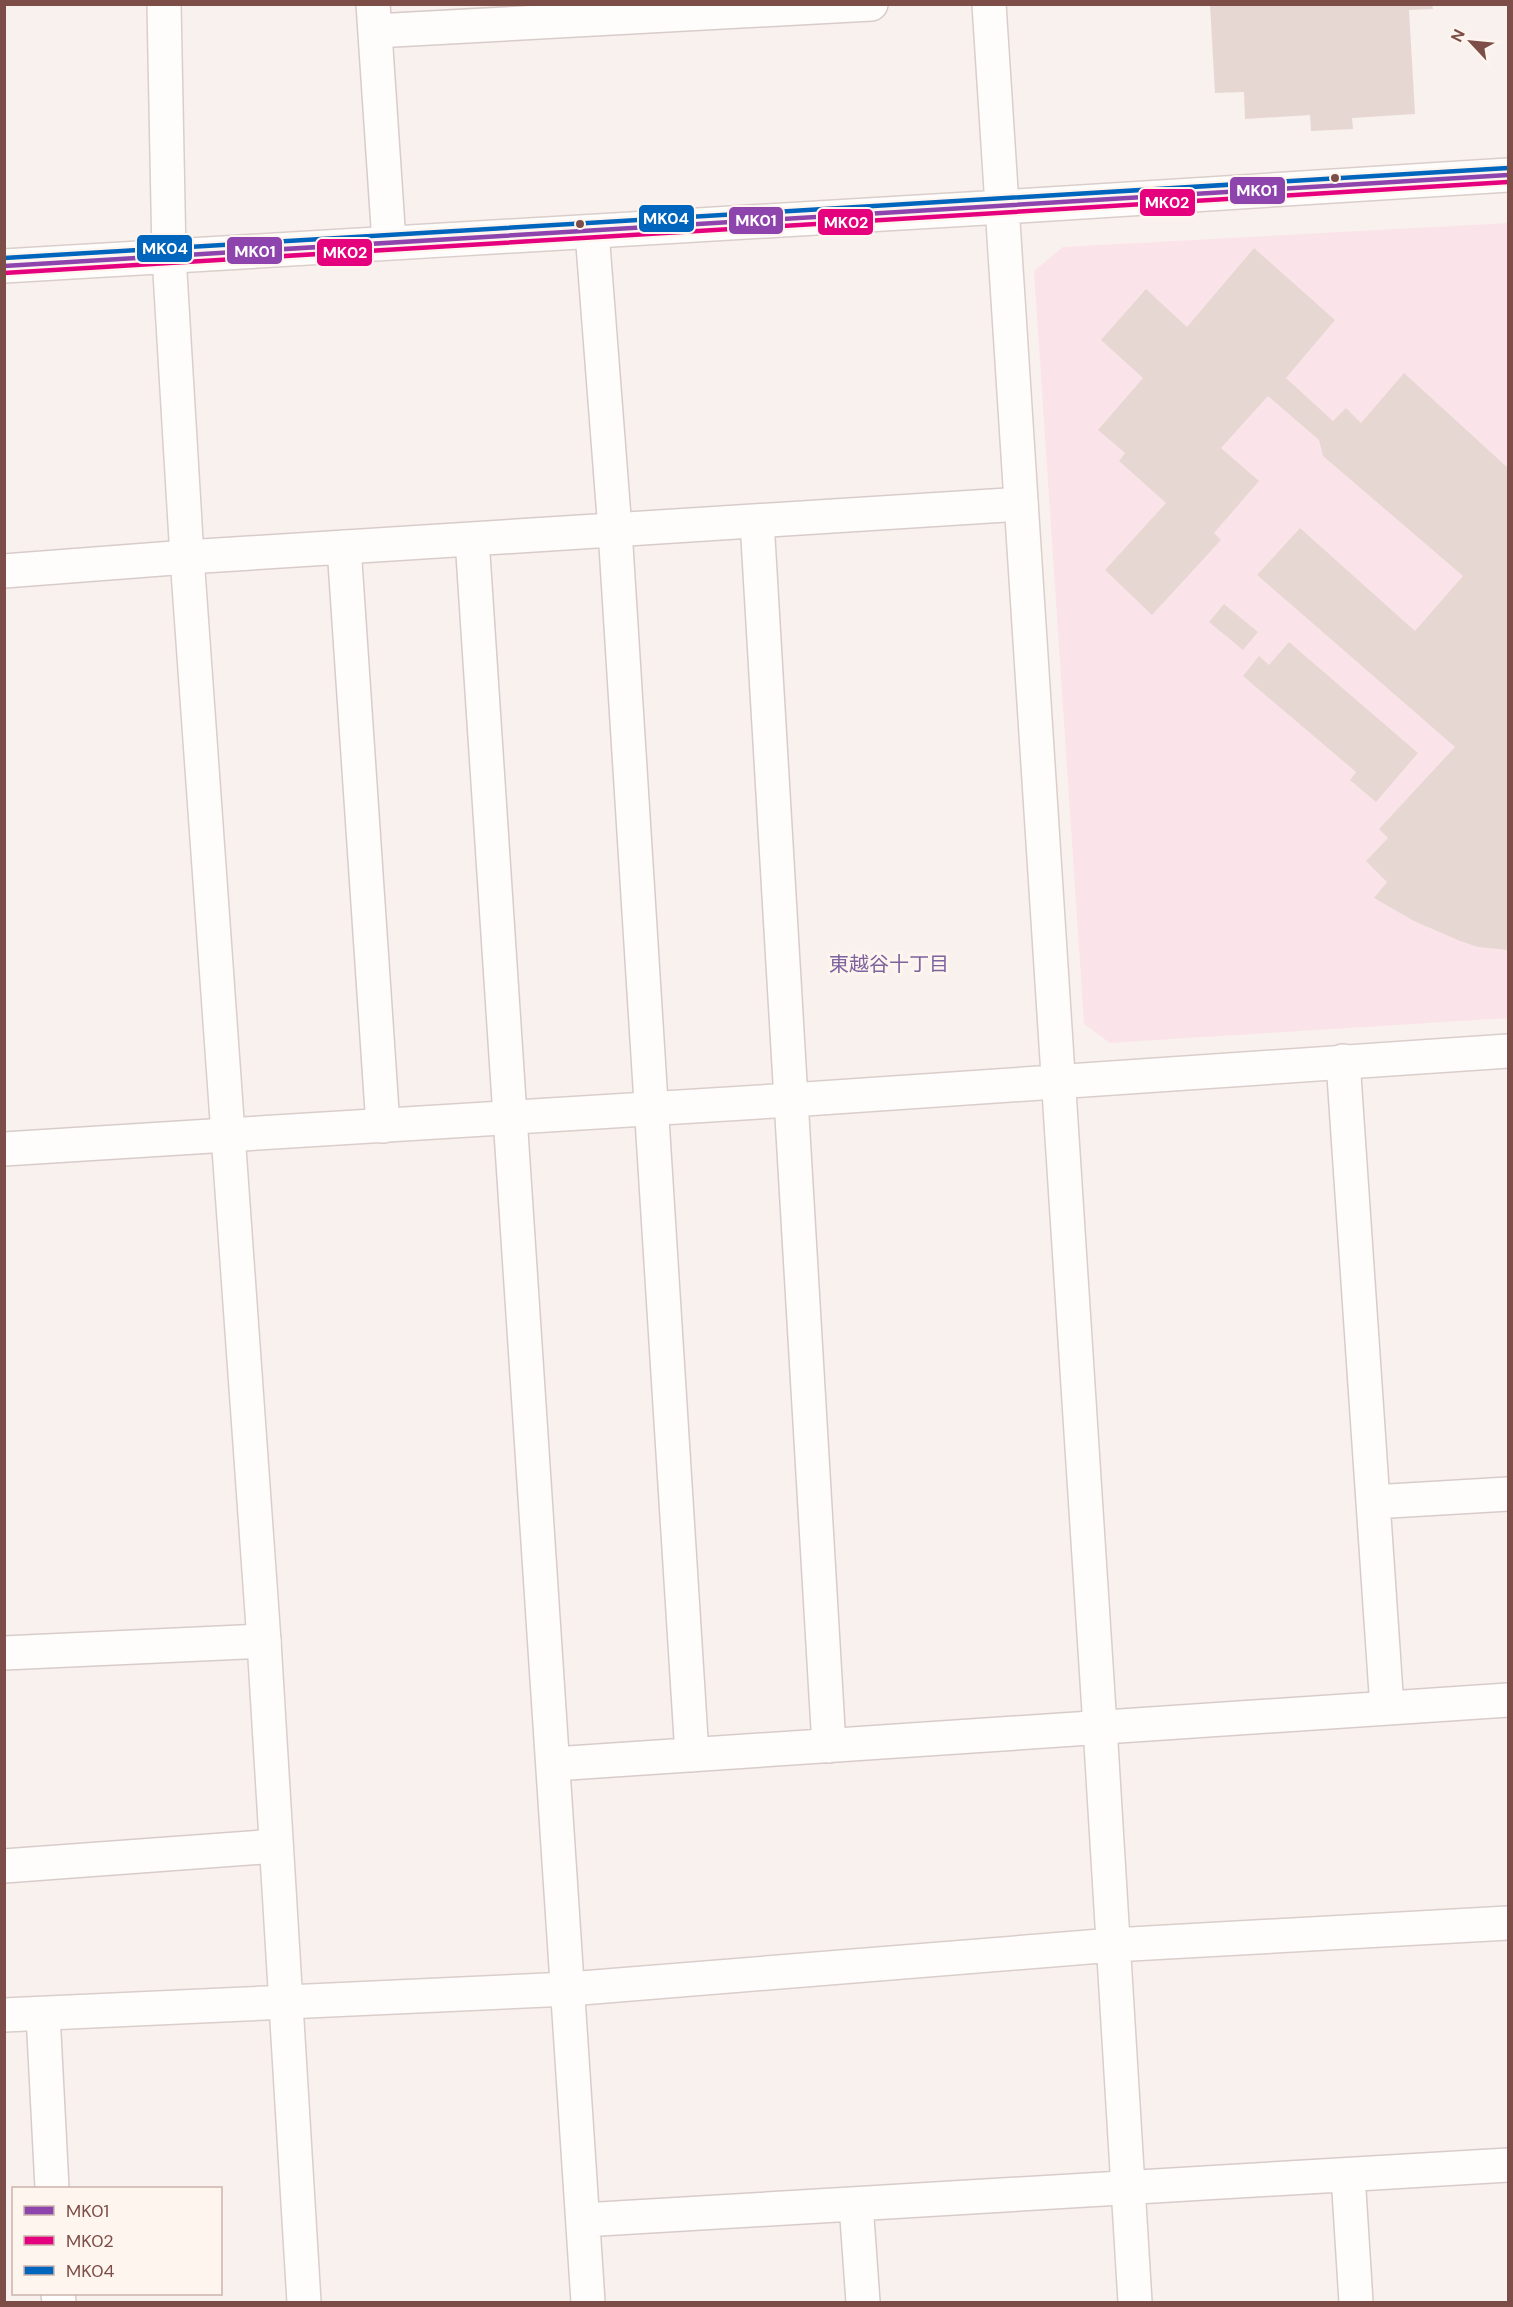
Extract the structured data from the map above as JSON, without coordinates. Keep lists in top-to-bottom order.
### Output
{
  "districts": ["東越谷十丁目"],
  "lines": ["transit line MK04", "transit line MK01", "transit line MK02"],
  "legend": ["MK01", "MK02", "MK04"],
  "north": "top left"
}
